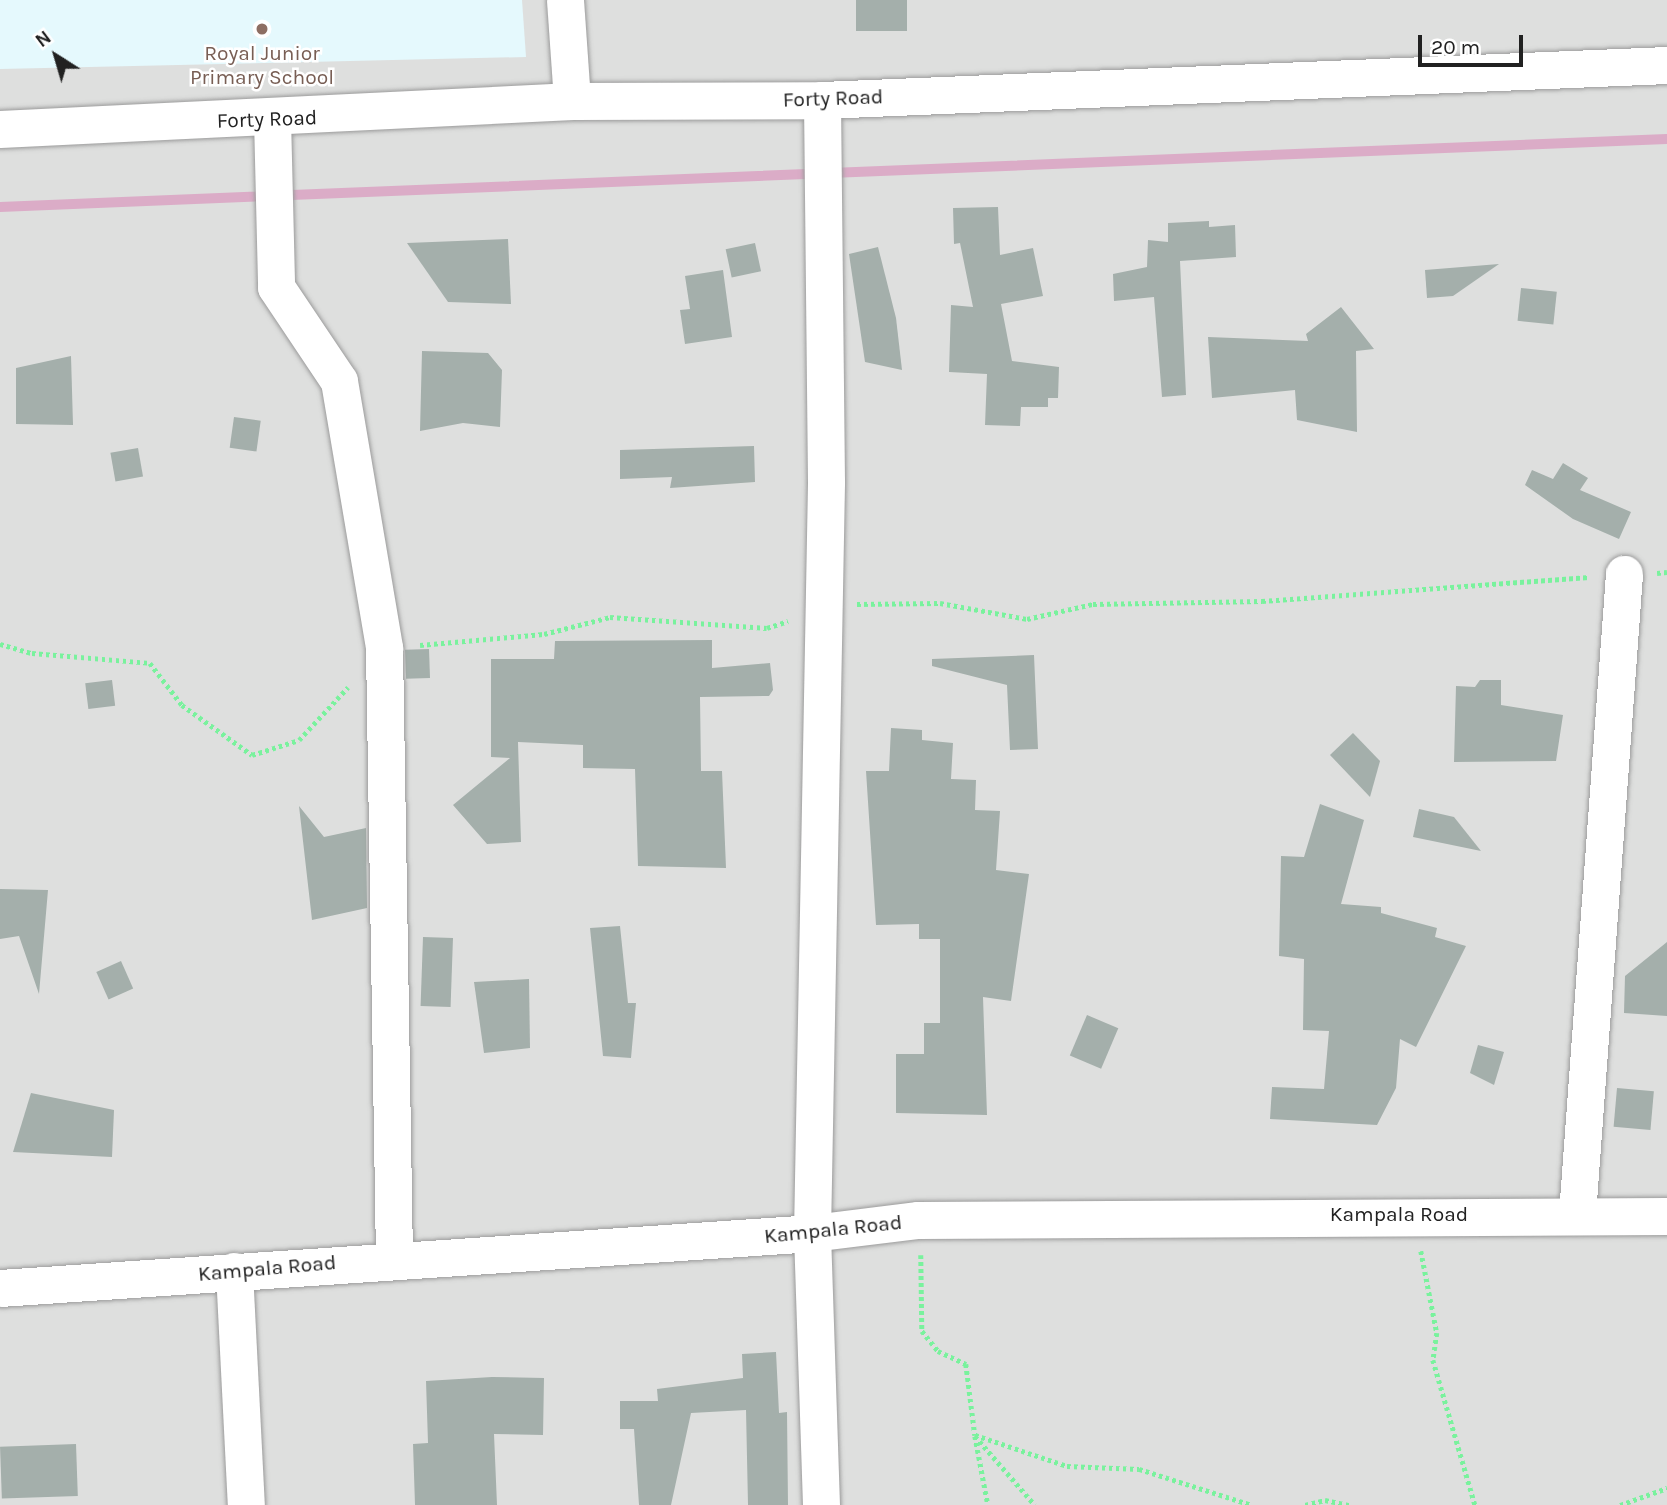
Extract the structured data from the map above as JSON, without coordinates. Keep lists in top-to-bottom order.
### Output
{
  "streets": {
    "street": ["Forty Road", "Kampala Road"]
  },
  "places": ["Royal Junior Primary School"],
  "scale_bar": "20 m",
  "north": "top left"
}
